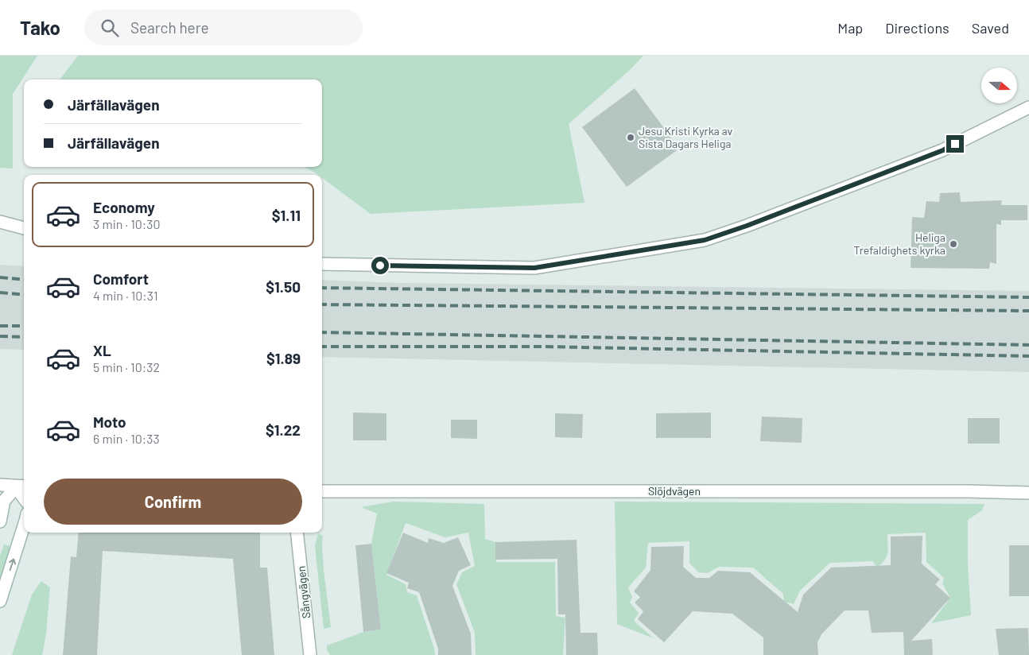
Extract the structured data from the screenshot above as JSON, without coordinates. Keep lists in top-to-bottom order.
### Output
{
  "streets": {
    "street": ["Slöjdvägen", "Sångvägen"]
  },
  "places": ["Jesu Kristi Kyrka av Sista Dagars Heliga", "Heliga Trefaldighets kyrka"],
  "north": "right",
  "page": {
    "header": "Tako",
    "search": "Search here",
    "nav": ["Map", "Directions", "Saved"],
    "banner": ["Järfällavägen", "Järfällavägen"],
    "list": [
      {
        "name": "Economy",
        "note": "3 min · 10:30",
        "value": "$1.11"
      },
      {
        "name": "Comfort",
        "note": "4 min · 10:31",
        "value": "$1.50"
      },
      {
        "name": "XL",
        "note": "5 min · 10:32",
        "value": "$1.89"
      },
      {
        "name": "Moto",
        "note": "6 min · 10:33",
        "value": "$1.22"
      }
    ],
    "buttons": "Confirm"
  }
}
